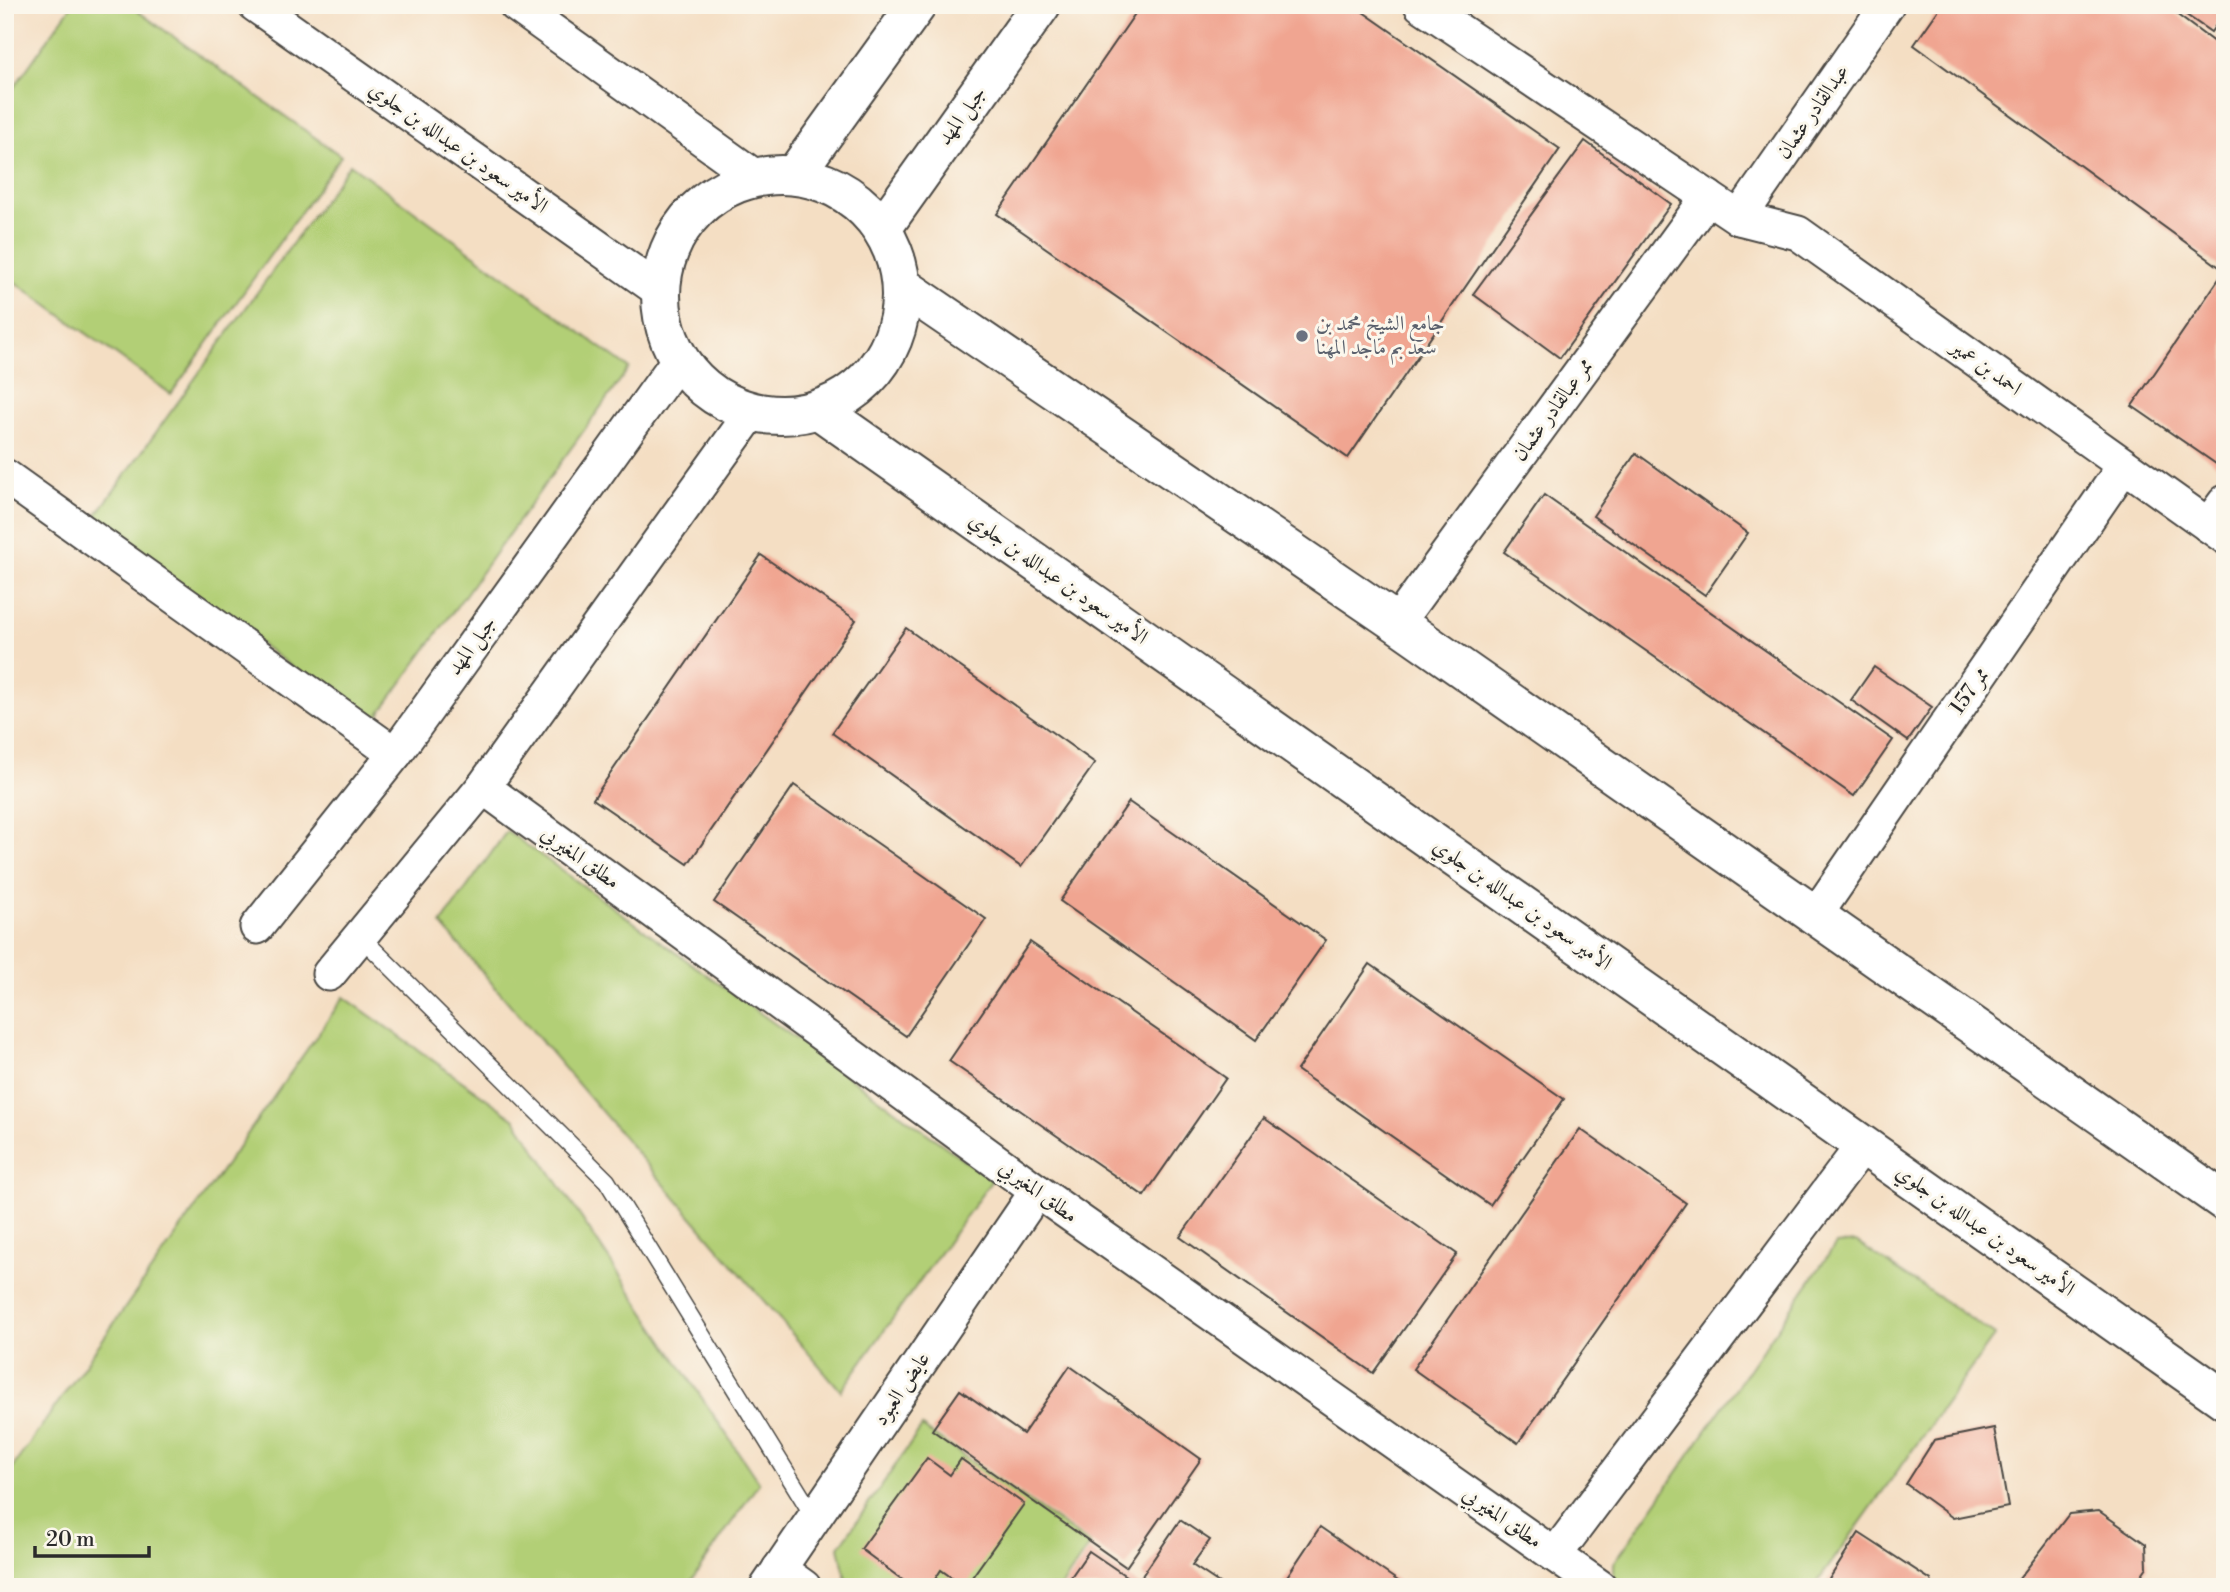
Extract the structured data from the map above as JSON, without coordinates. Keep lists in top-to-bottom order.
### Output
{
  "streets": {
    "main road": ["جبل المهد", "الأمير سعود بن عبدالله بن جلوي"],
    "street": [
      "عبدالقادر عثمان",
      "احمد بن عمير",
      "ممر عبالقادر عثمان",
      "ممر 157",
      "مطلق المغيربي",
      "عايض العبود"
    ]
  },
  "crossings": [
    ["عبدالقادر عثمان", "احمد بن عمير"],
    ["جبل المهد", "الأمير سعود بن عبدالله بن جلوي"],
    ["احمد بن عمير", "ممر عبالقادر عثمان"],
    ["احمد بن عمير", "ممر 157"],
    ["مطلق المغيربي", "عايض العبود"]
  ],
  "places": ["جامع الشيخ محمد بن سعد بم ماجد المهنا"],
  "scale_bar": "20 m"
}
